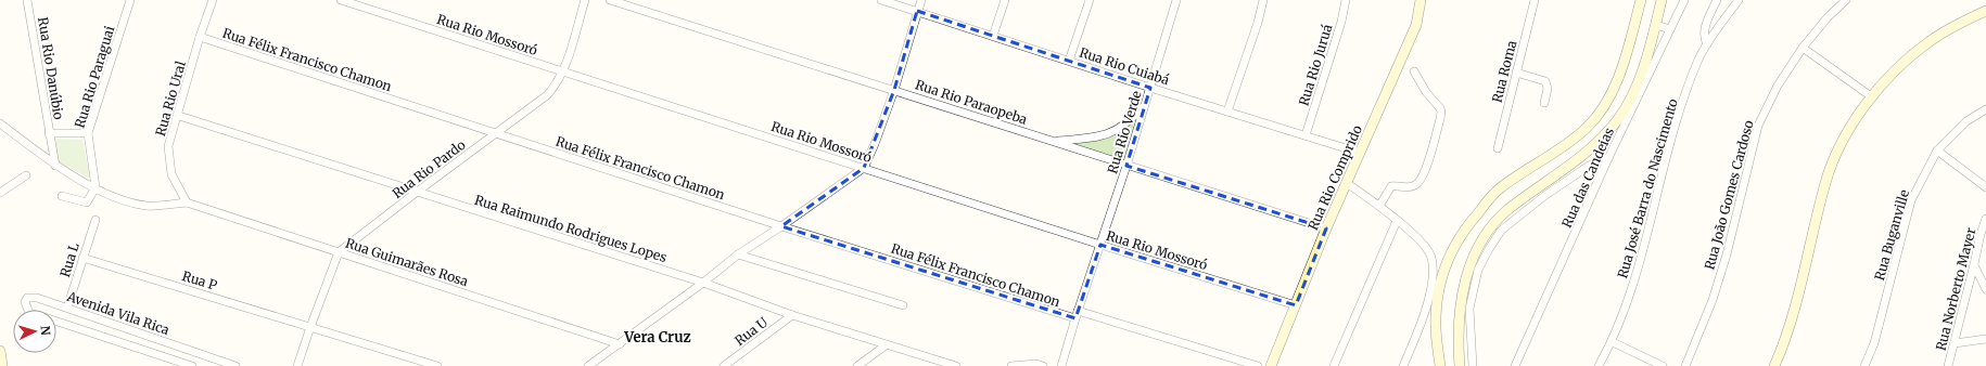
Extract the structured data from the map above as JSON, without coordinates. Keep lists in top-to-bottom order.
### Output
{
  "streets": {
    "street": [
      "Rua Rio Mossoró",
      "Rua Félix Francisco Chamon",
      "Rua Rio Juruá",
      "Rua Rio Cuiabá",
      "Rua Rio Danúbio",
      "Rua Roma",
      "Rua Rio Paraguai",
      "Rua Rio Ural",
      "Rua Rio Paraopeba",
      "Rua Rio Verde",
      "Rua Rio Pardo",
      "Rua Rio Comprido",
      "Rua das Candeias",
      "Rua José Barra do Nascimento",
      "Rua João Gomes Cardoso",
      "Rua Raimundo Rodrigues Lopes",
      "Rua Buganville",
      "Rua L",
      "Rua Guimarães Rosa",
      "Rua P",
      "Rua Norberto Mayer",
      "Avenida Vila Rica",
      "Rua U"
    ]
  },
  "crossings": [
    ["Rua Rio Mossoró", "Rua Rio Verde"],
    ["Rua Rio Mossoró", "Rua Rio Pardo"],
    ["Rua Rio Mossoró", "Rua Rio Comprido"],
    ["Rua Félix Francisco Chamon", "Rua Rio Ural"],
    ["Rua Félix Francisco Chamon", "Rua Rio Verde"],
    ["Rua Félix Francisco Chamon", "Rua Rio Pardo"],
    ["Rua Rio Juruá", "Rua Rio Cuiabá"],
    ["Rua Rio Cuiabá", "Rua Rio Verde"],
    ["Rua Rio Cuiabá", "Rua Rio Comprido"],
    ["Rua Rio Ural", "Rua Raimundo Rodrigues Lopes"],
    ["Rua Rio Ural", "Rua Guimarães Rosa"],
    ["Rua Rio Paraopeba", "Rua Rio Verde"],
    ["Rua Rio Paraopeba", "Rua Rio Comprido"],
    ["Rua Rio Pardo", "Rua Raimundo Rodrigues Lopes"],
    ["Rua Rio Pardo", "Rua Guimarães Rosa"],
    ["Rua Raimundo Rodrigues Lopes", "Rua U"],
    ["Rua L", "Rua P"],
    ["Rua L", "Avenida Vila Rica"]
  ],
  "districts": ["Vera Cruz"],
  "north": "right"
}
